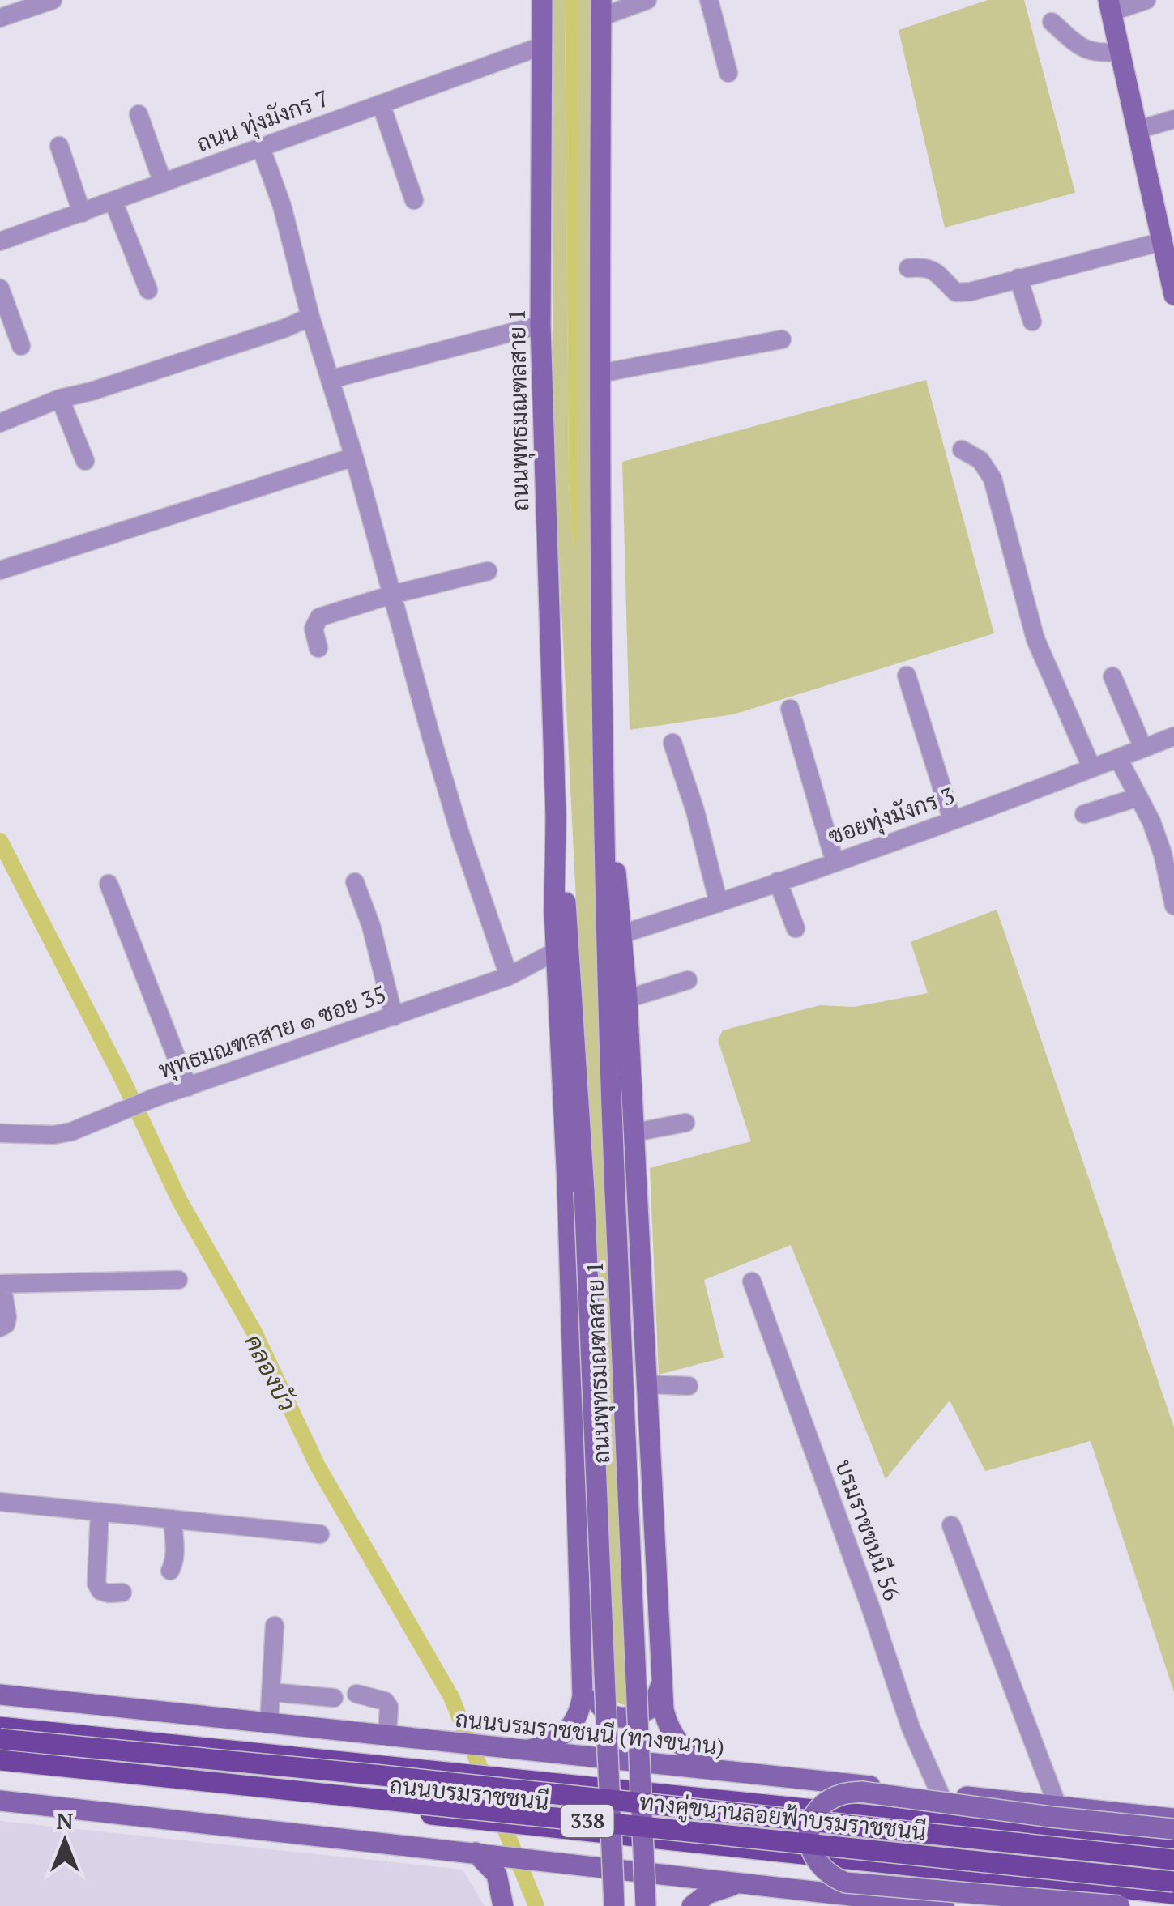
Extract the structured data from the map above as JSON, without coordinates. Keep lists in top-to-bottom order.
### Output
{
  "streets": {
    "main road": [
      "ถนนพุทธมณฑลสาย 1",
      "ถนนบรมราชชนนี (ทางขนาน)",
      "ถนนบรมราชชนนี",
      "ทางคู่ขนานลอยฟ้าบรมราชชนนี",
      "338"
    ],
    "street": [
      "ถนน ทุ่งมังกร 7",
      "ซอยทุ่งมังกร 3",
      "พุทธมณฑลสาย ๑ ซอย 35",
      "บรมราชชนนี 56"
    ]
  },
  "crossings": [
    ["ถนน ทุ่งมังกร 7", "ถนนพุทธมณฑลสาย 1"],
    ["ถนนพุทธมณฑลสาย 1", "ซอยทุ่งมังกร 3"],
    ["ถนนพุทธมณฑลสาย 1", "พุทธมณฑลสาย ๑ ซอย 35"],
    ["ถนนพุทธมณฑลสาย 1", "ถนนบรมราชชนนี (ทางขนาน)"],
    ["บรมราชชนนี 56", "ถนนบรมราชชนนี (ทางขนาน)"],
    ["ถนนบรมราชชนนี", "ทางคู่ขนานลอยฟ้าบรมราชชนนี"]
  ],
  "water": ["คลองบัว"],
  "north": "top"
}
